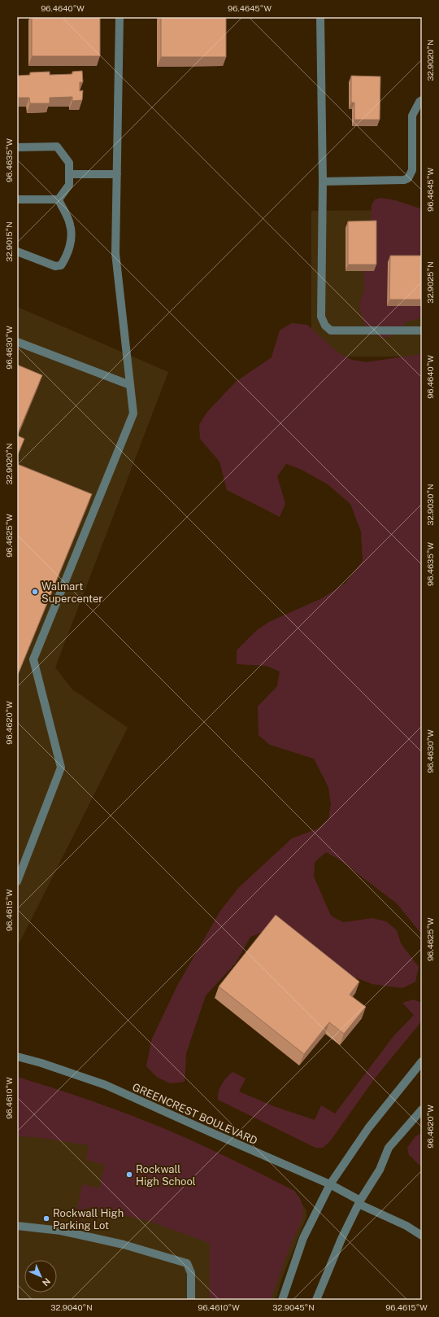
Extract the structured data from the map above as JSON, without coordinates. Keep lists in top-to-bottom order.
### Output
{
  "streets": {
    "street": ["GREENCREST BOULEVARD"]
  },
  "places": ["Walmart Supercenter", "Rockwall High School", "Rockwall High Parking Lot"],
  "north": "bottom right",
  "coordinates": [
    "96.4640°W",
    "96.4645°W",
    "32.9020°N",
    "96.4635°W",
    "32.9015°N",
    "32.9025°N",
    "96.4630°W",
    "32.9030°N",
    "96.4625°W",
    "96.4620°W",
    "96.4615°W",
    "96.4610°W",
    "32.9040°N",
    "32.9045°N"
  ]
}
